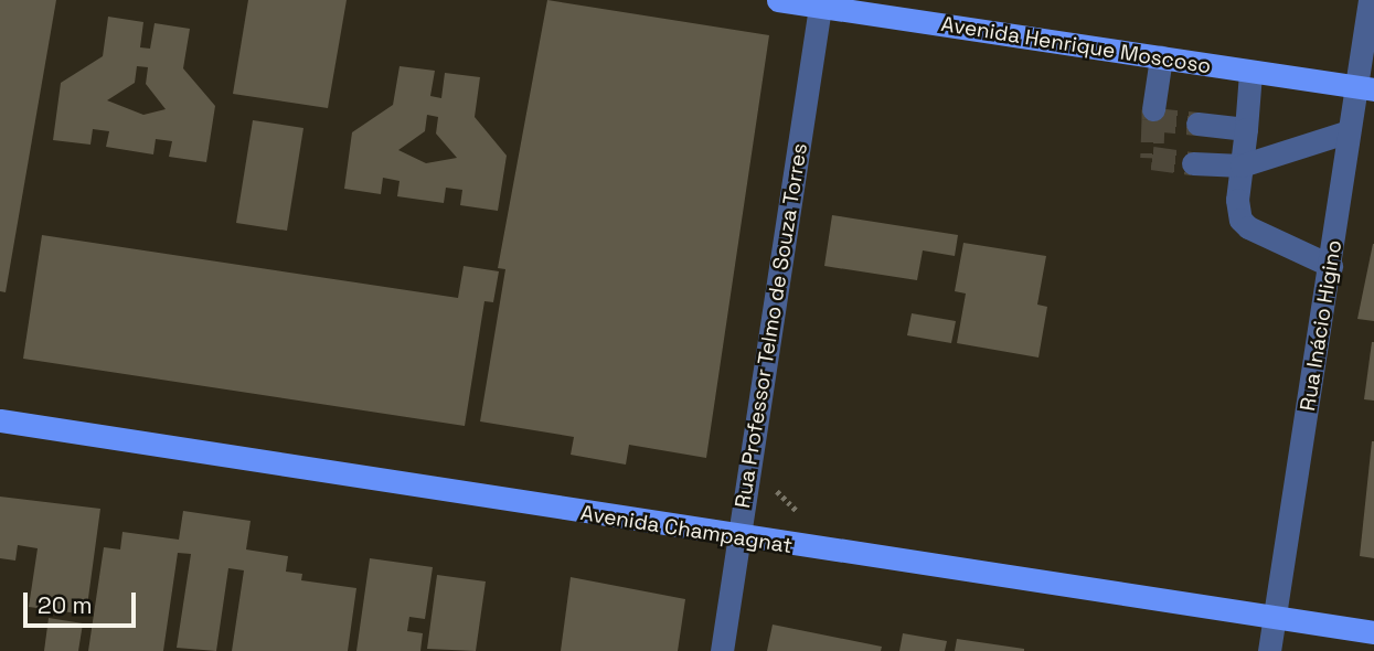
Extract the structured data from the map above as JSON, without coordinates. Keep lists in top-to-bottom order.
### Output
{
  "streets": {
    "main road": ["Avenida Henrique Moscoso", "Avenida Champagnat"],
    "street": ["Rua Professor Telmo de Souza Torres", "Rua Inácio Higino"]
  },
  "crossings": [
    ["Avenida Henrique Moscoso", "Rua Professor Telmo de Souza Torres"],
    ["Avenida Henrique Moscoso", "Rua Inácio Higino"],
    ["Rua Professor Telmo de Souza Torres", "Avenida Champagnat"],
    ["Rua Inácio Higino", "Avenida Champagnat"]
  ],
  "scale_bar": "20 m"
}
